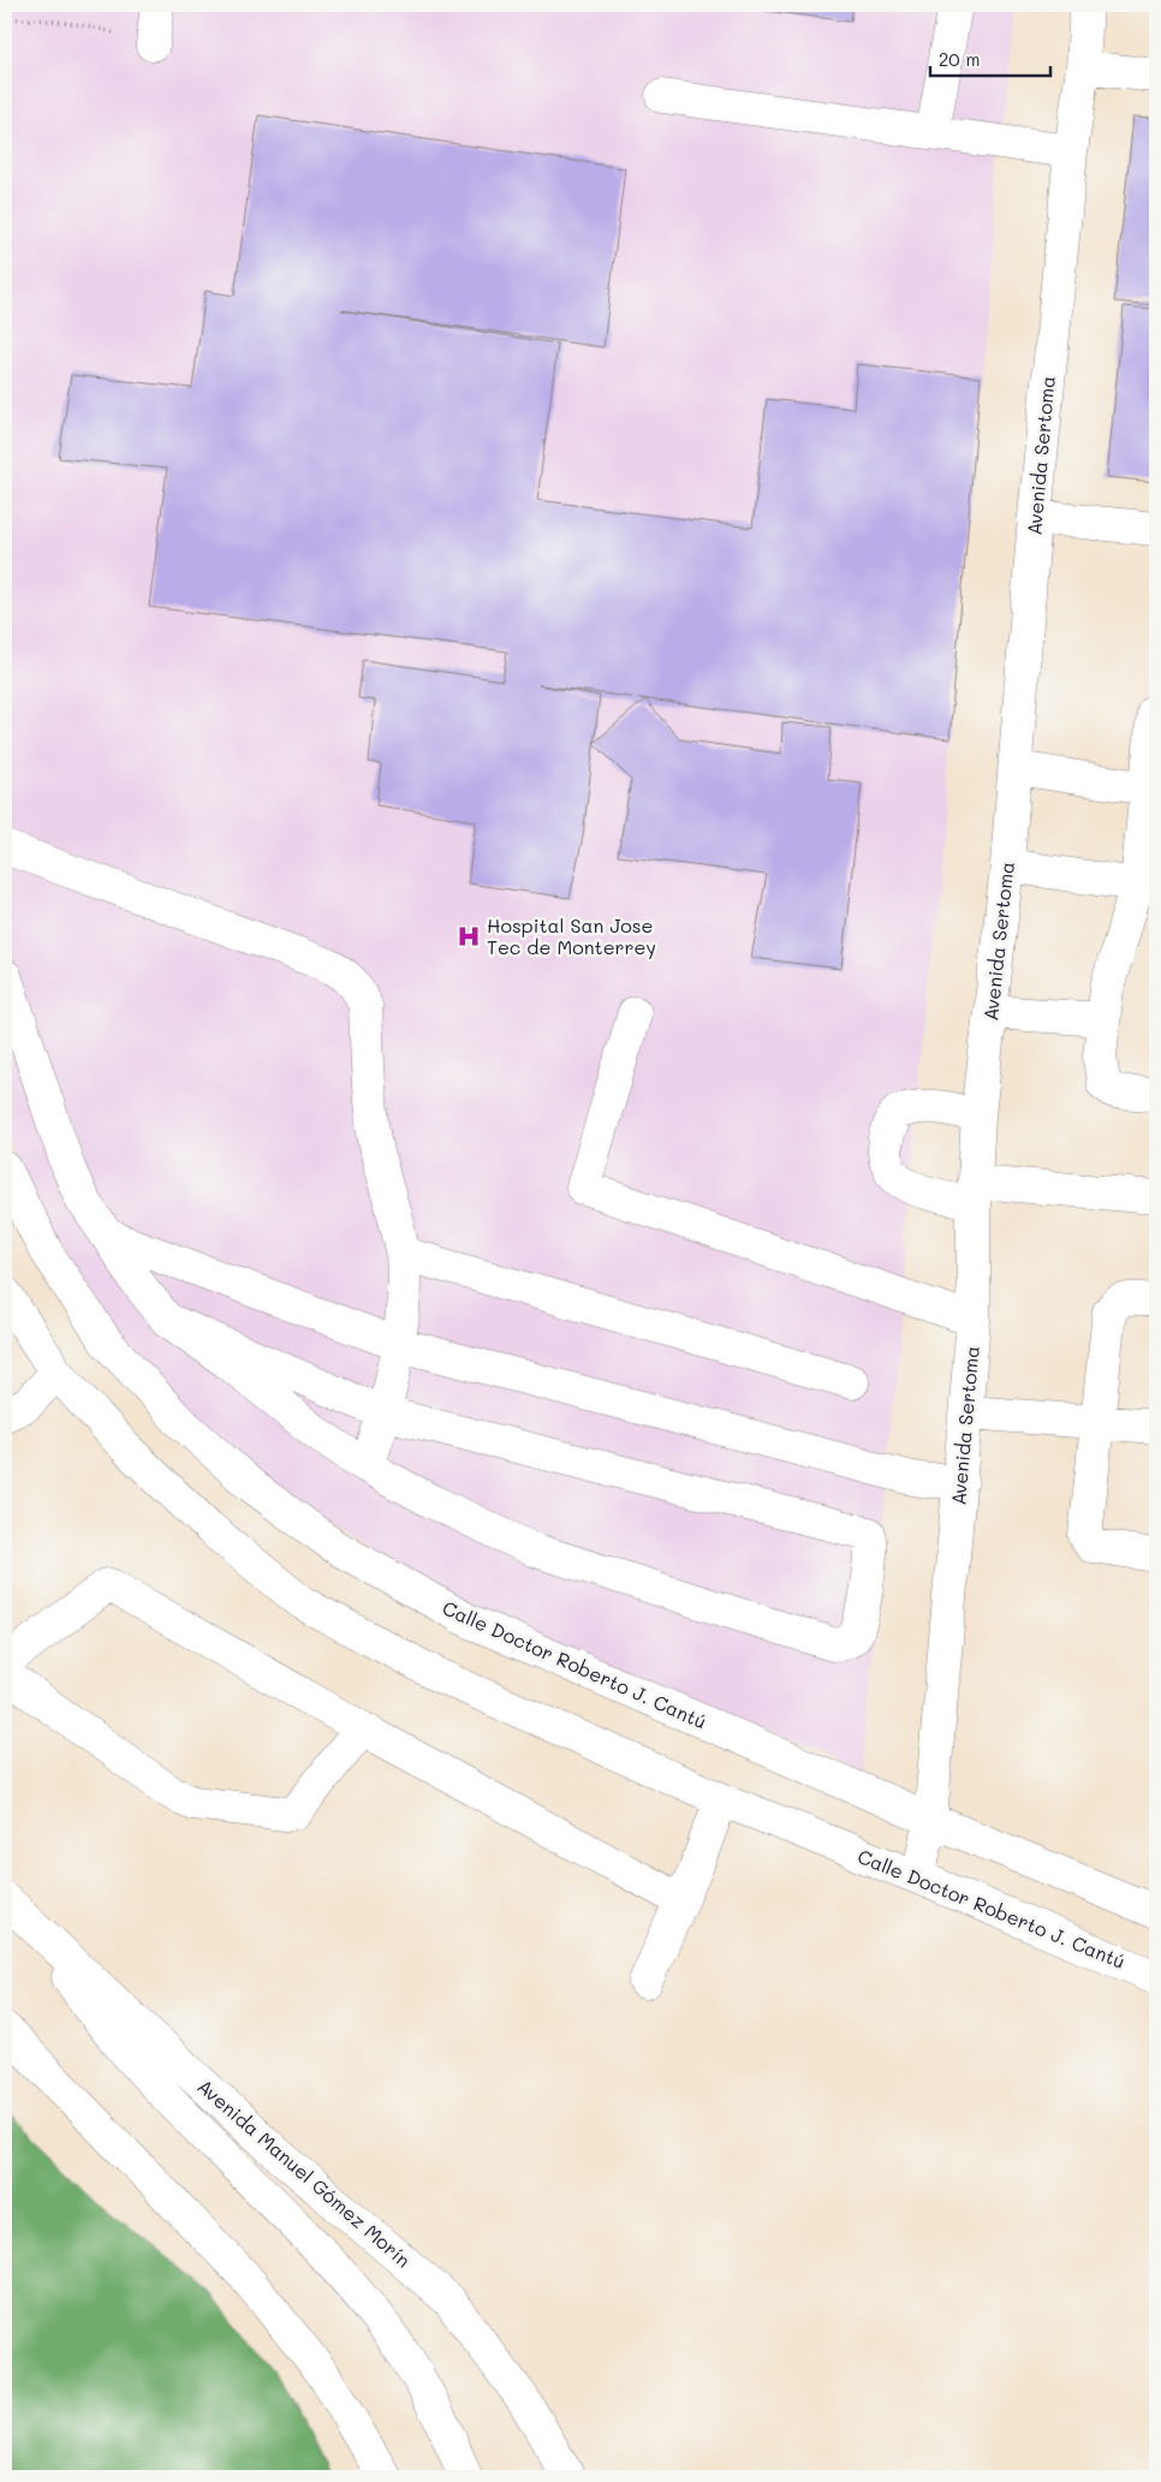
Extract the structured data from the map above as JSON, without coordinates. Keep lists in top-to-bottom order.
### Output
{
  "streets": {
    "main road": ["Avenida Sertoma", "Calle Doctor Roberto J. Cantú", "Avenida Manuel Gómez Morín"]
  },
  "crossings": [
    ["Avenida Sertoma", "Calle Doctor Roberto J. Cantú"]
  ],
  "places": {
    "hospital": ["Hospital San Jose Tec de Monterrey"]
  },
  "scale_bar": "20 m"
}
